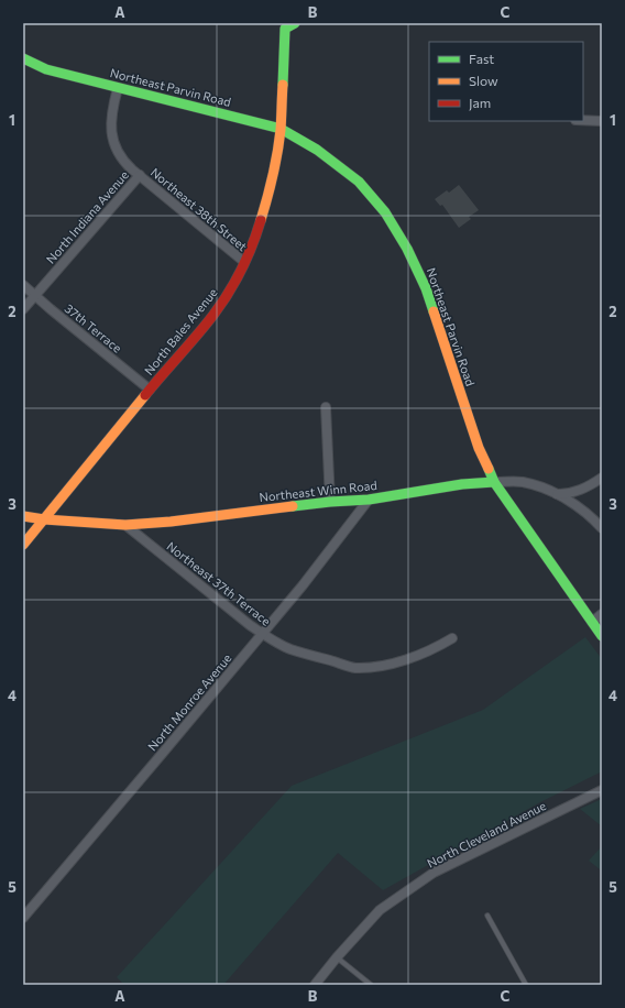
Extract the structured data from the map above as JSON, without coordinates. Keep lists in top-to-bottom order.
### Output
{
  "streets": {
    "street": [
      "Northeast Parvin Road",
      "Northeast 38th Street",
      "North Indiana Avenue",
      "37th Terrace",
      "North Bales Avenue",
      "Northeast Winn Road",
      "Northeast 37th Terrace",
      "North Monroe Avenue",
      "North Cleveland Avenue"
    ]
  },
  "crossings": [
    ["Northeast Parvin Road", "North Indiana Avenue"],
    ["Northeast Parvin Road", "North Bales Avenue"],
    ["Northeast Parvin Road", "Northeast Winn Road"],
    ["Northeast 38th Street", "North Indiana Avenue"],
    ["Northeast 38th Street", "North Bales Avenue"],
    ["North Indiana Avenue", "37th Terrace"],
    ["37th Terrace", "North Bales Avenue"],
    ["North Bales Avenue", "Northeast Winn Road"],
    ["Northeast Winn Road", "Northeast 37th Terrace"],
    ["Northeast Winn Road", "North Monroe Avenue"],
    ["Northeast 37th Terrace", "North Monroe Avenue"]
  ],
  "legend": ["Fast", "Slow", "Jam"],
  "grid": {
    "columns": ["A", "B", "C"],
    "rows": [
      "1",
      "2",
      "3",
      "4",
      "5"
    ]
  }
}
